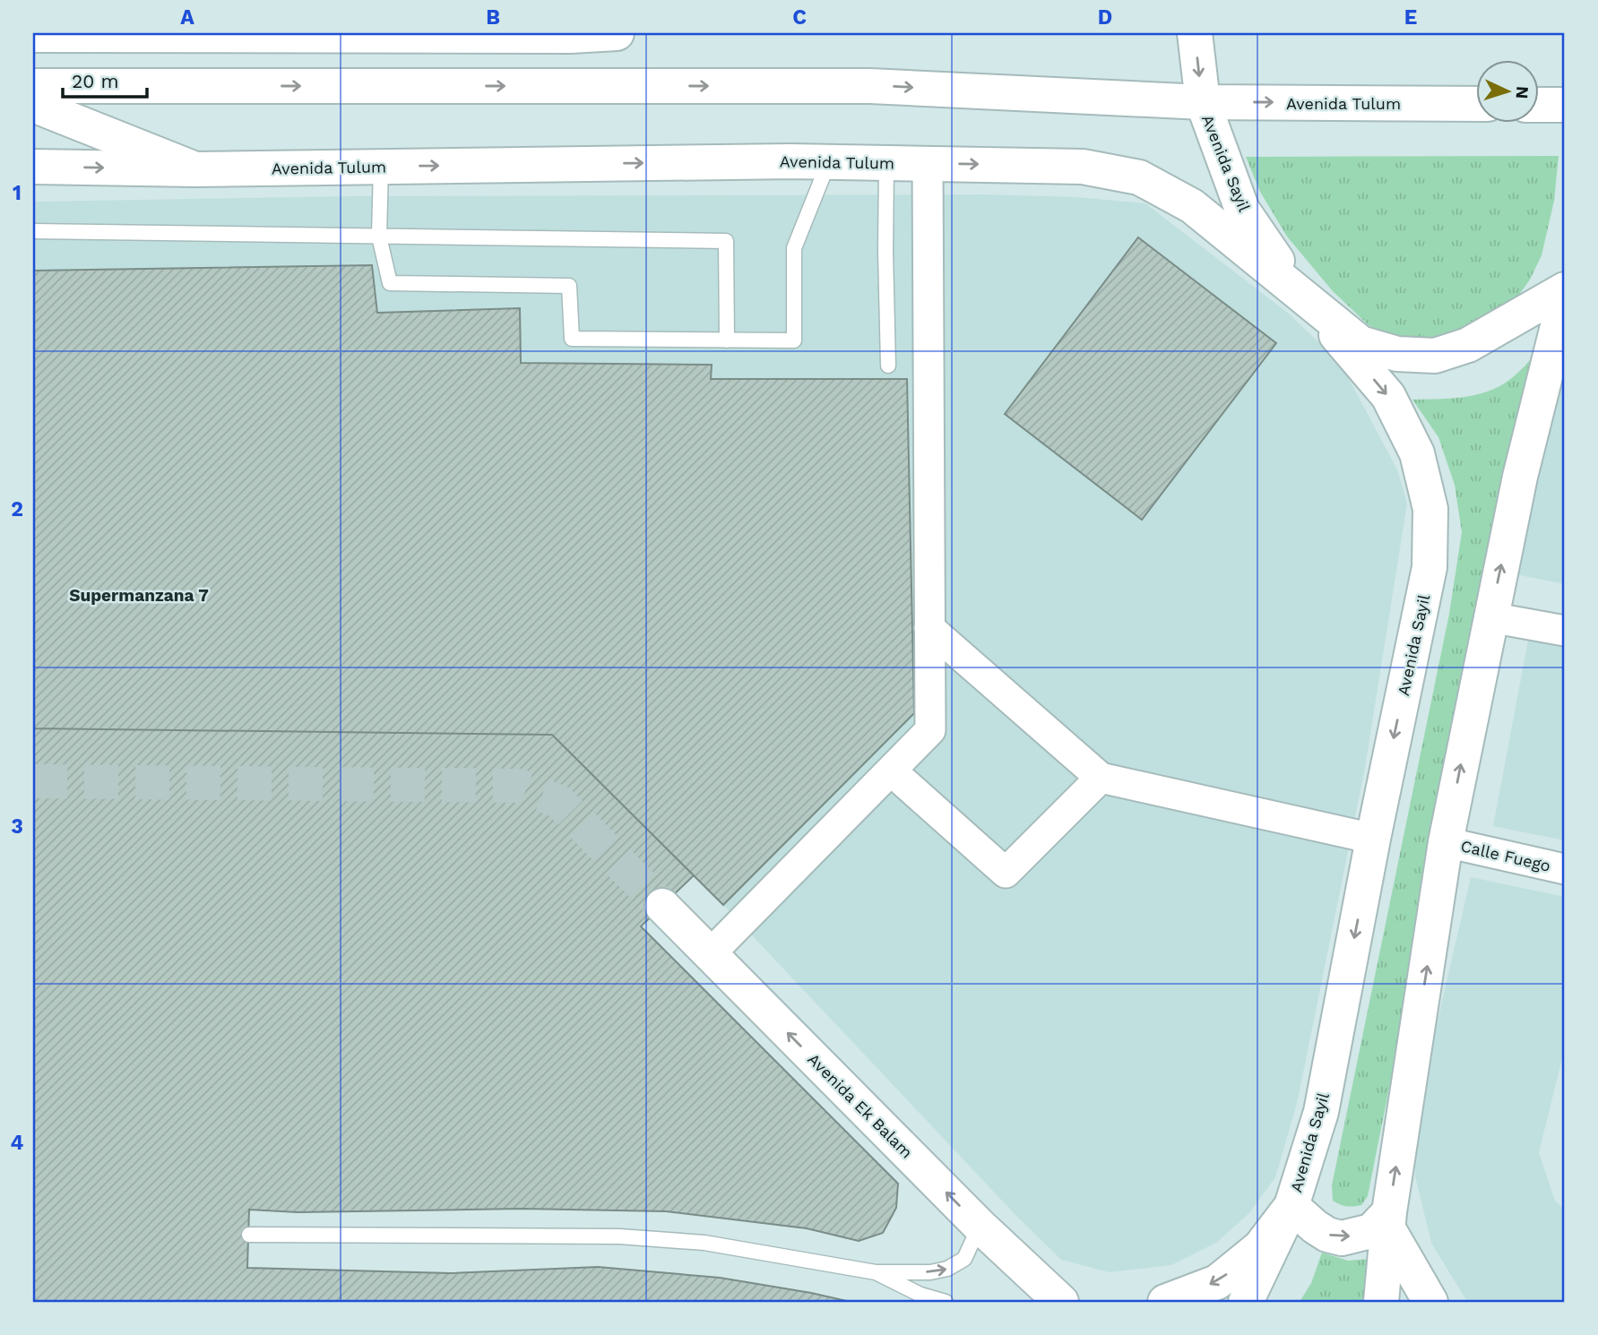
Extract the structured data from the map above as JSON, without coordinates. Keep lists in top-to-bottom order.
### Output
{
  "streets": {
    "street": [
      "Avenida Tulum",
      "Avenida Sayil",
      "Calle Fuego",
      "Avenida Ek Balam"
    ]
  },
  "crossings": [
    ["Avenida Tulum", "Avenida Sayil"]
  ],
  "one_way": ["Avenida Ek Balam"],
  "districts": ["Supermanzana 7"],
  "scale_bar": "20 m",
  "north": "right",
  "grid": {
    "columns": [
      "A",
      "B",
      "C",
      "D",
      "E"
    ],
    "rows": [
      "1",
      "2",
      "3",
      "4"
    ]
  }
}
